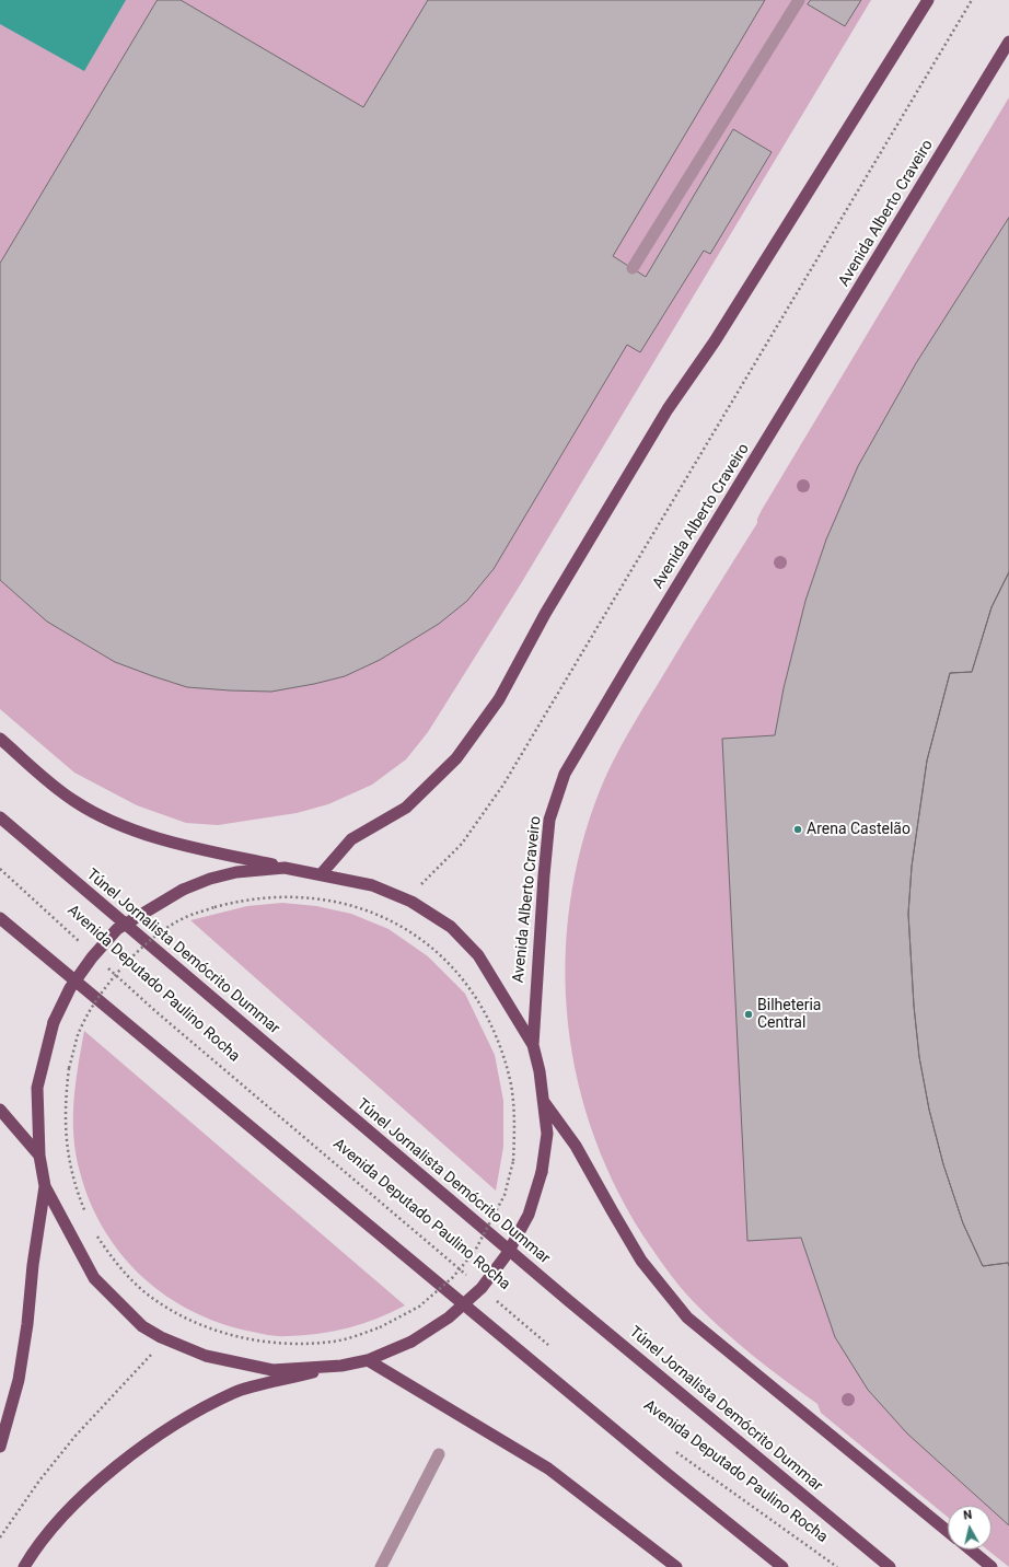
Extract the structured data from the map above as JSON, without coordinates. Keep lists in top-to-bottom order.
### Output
{
  "streets": {
    "main road": ["Avenida Alberto Craveiro", "Túnel Jornalista Demócrito Dummar"],
    "path": ["Avenida Deputado Paulino Rocha"]
  },
  "places": ["Arena Castelão", "Bilheteria Central"],
  "north": "top"
}
